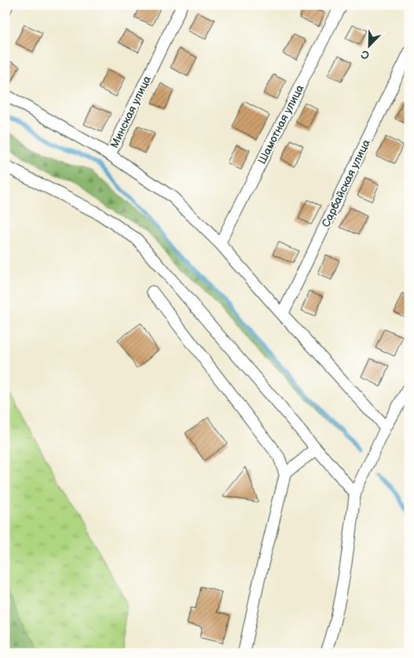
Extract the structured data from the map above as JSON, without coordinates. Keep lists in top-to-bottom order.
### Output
{
  "streets": {
    "street": ["Минская улица", "Шамотная улица", "Сарбайская улица"]
  },
  "crossings": [
    ["Минская улица", "Шамотная улица"],
    ["Минская улица", "Сарбайская улица"]
  ],
  "north": "bottom left"
}
